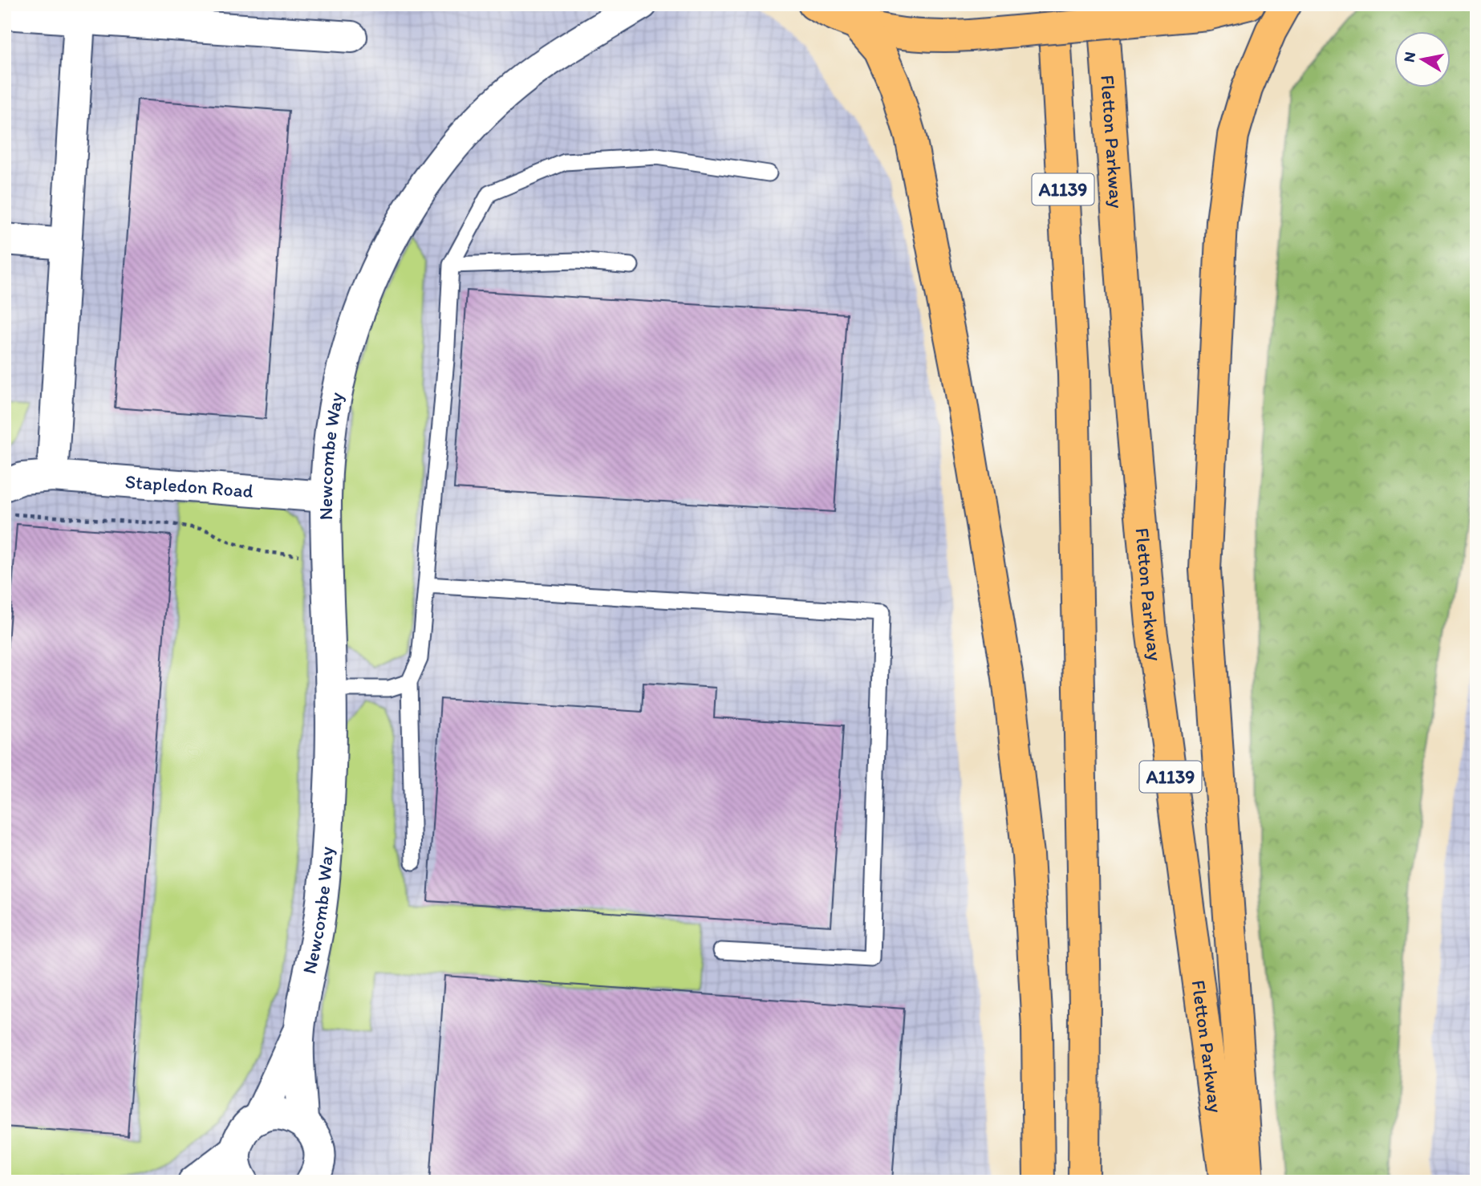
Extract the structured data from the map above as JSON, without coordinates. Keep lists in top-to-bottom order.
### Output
{
  "streets": {
    "main road": ["Fletton Parkway", "A1139"],
    "street": ["Newcombe Way", "Stapledon Road"]
  },
  "crossings": [
    ["Newcombe Way", "Stapledon Road"]
  ],
  "north": "left"
}
